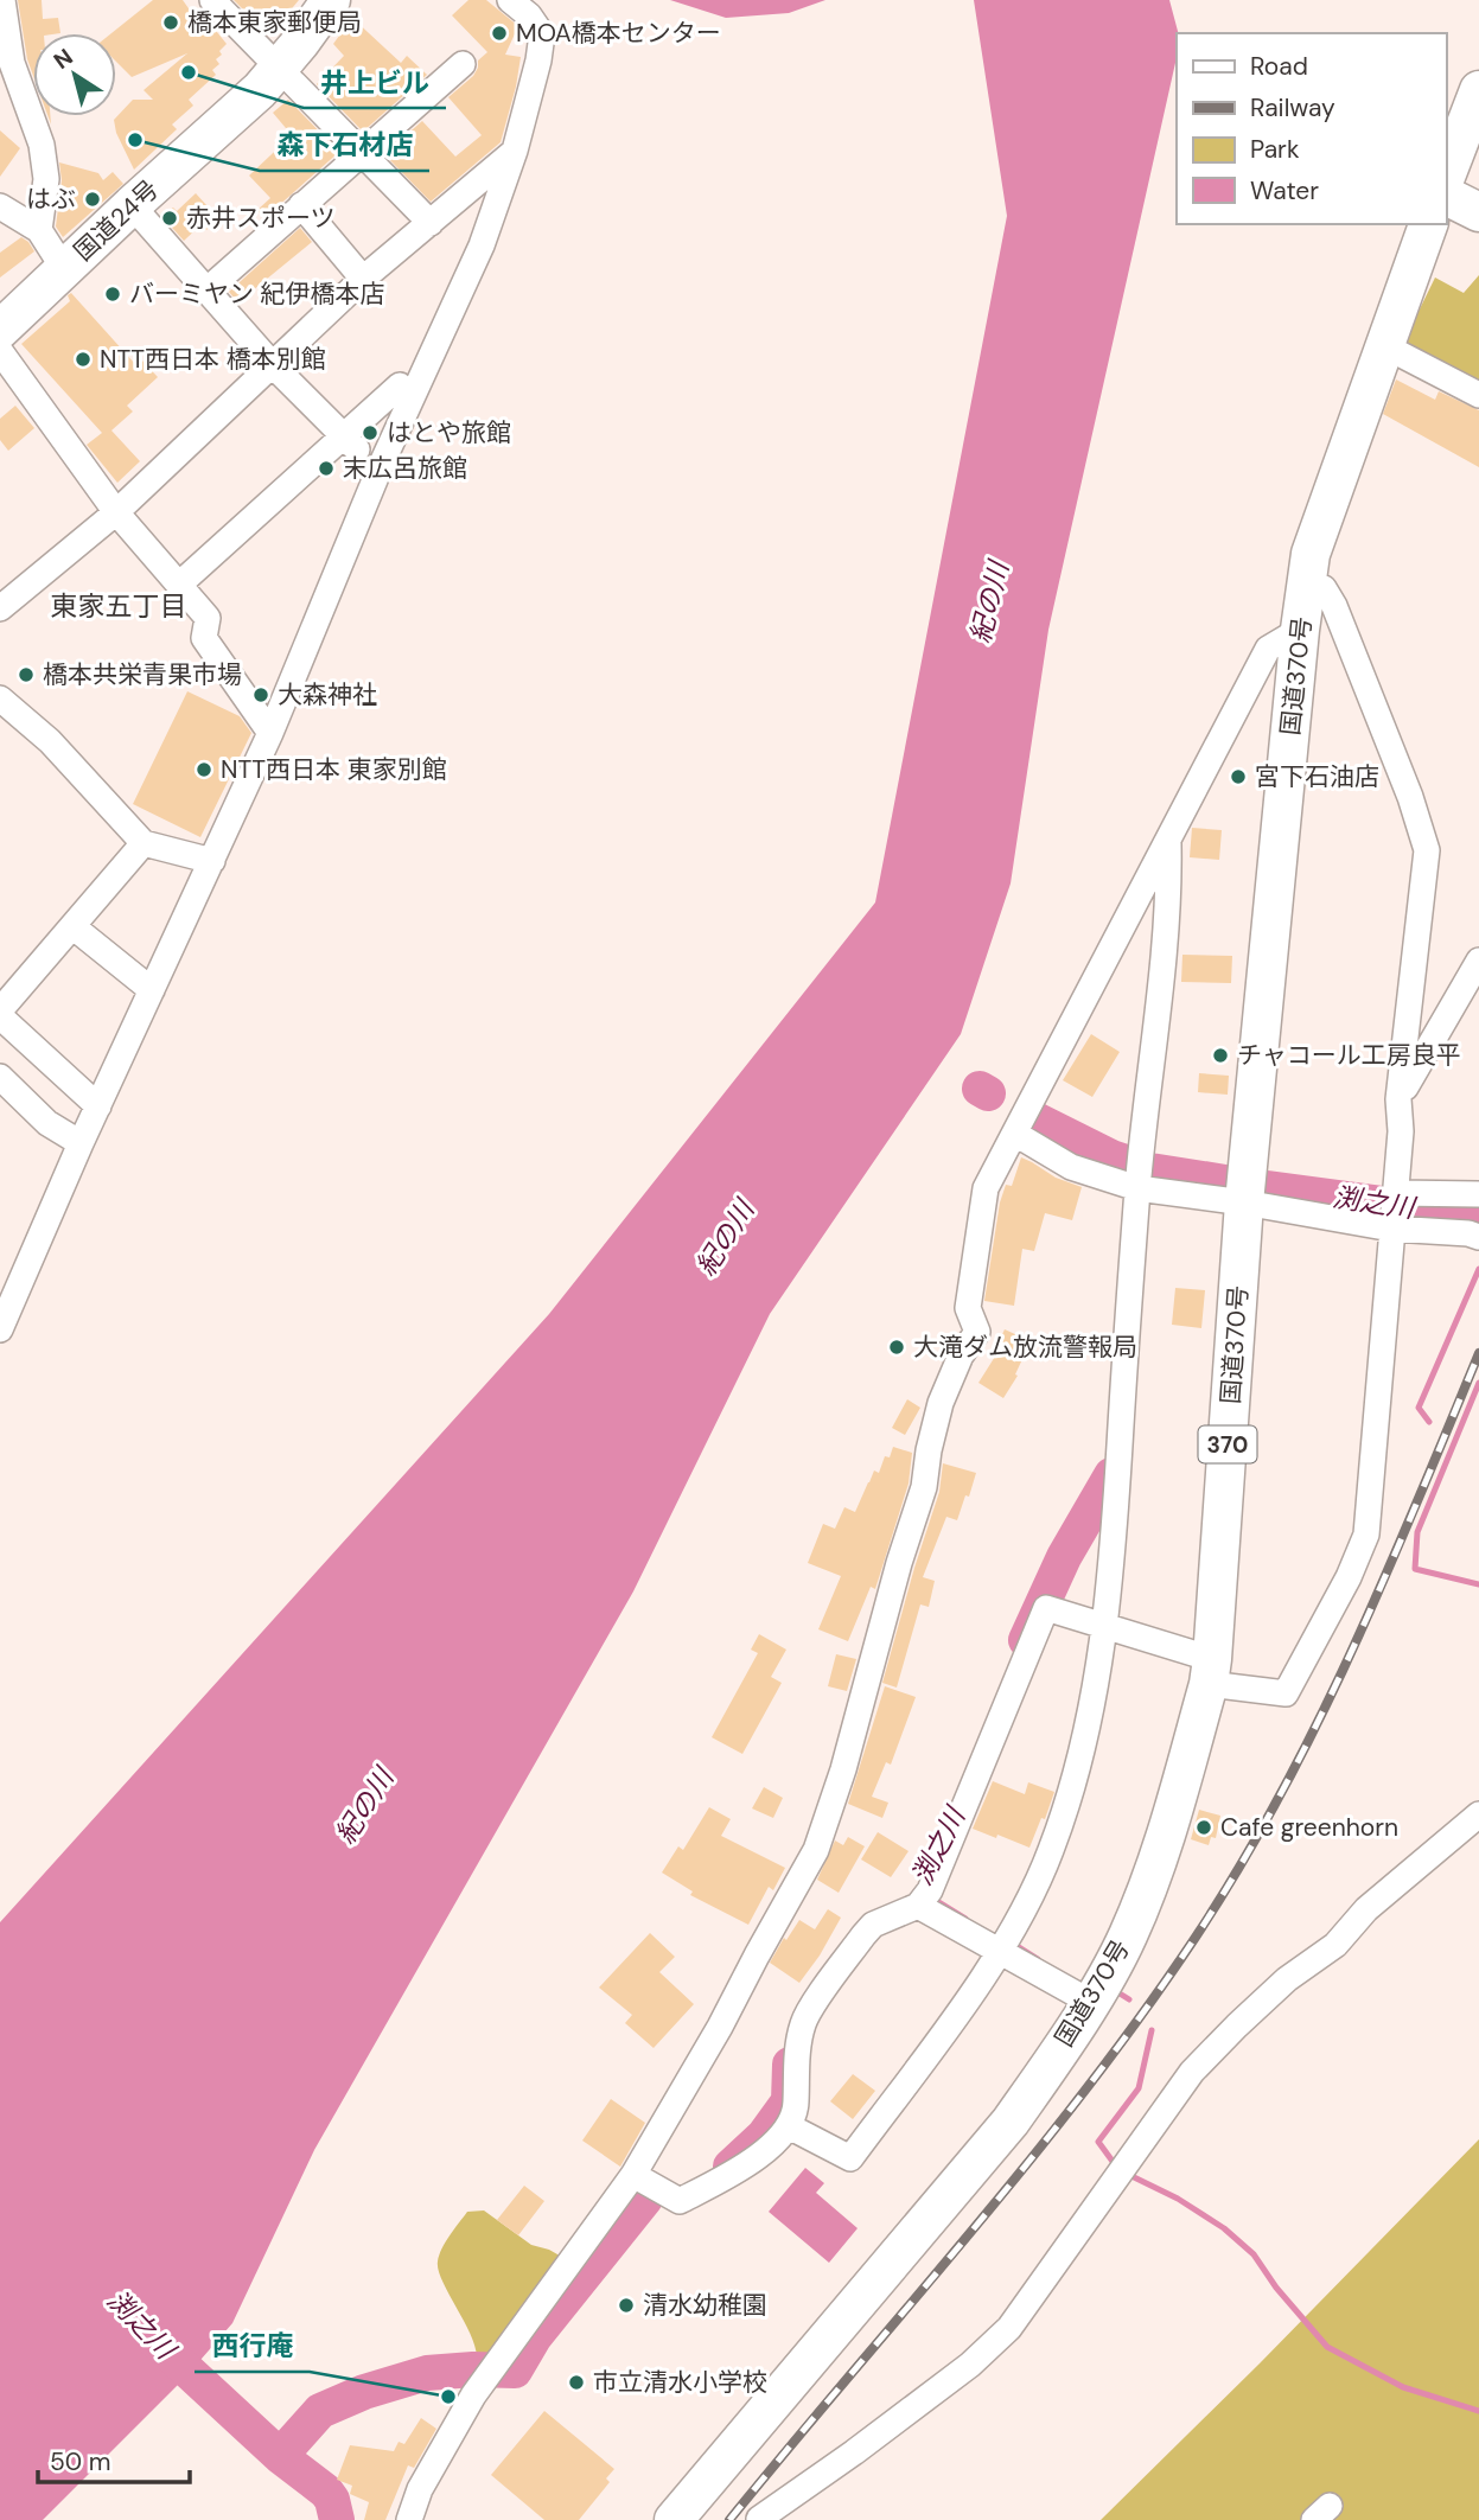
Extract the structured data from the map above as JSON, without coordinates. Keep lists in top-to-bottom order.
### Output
{
  "streets": {
    "highway": ["国道24号", "国道370号", "370"]
  },
  "districts": ["東家五丁目"],
  "water": ["紀の川", "渕之川"],
  "places": [
    "橋本東家郵便局",
    "MOA橋本センター",
    "井上ビル",
    "森下石材店",
    "はぶ",
    "赤井スポーツ",
    "バーミヤン 紀伊橋本店",
    "NTT西日本 橋本別館",
    "はとや旅館",
    "末広呂旅館",
    "橋本共栄青果市場",
    "大森神社",
    "NTT西日本 東家別館",
    "宮下石油店",
    "チャコール工房良平",
    "大滝ダム放流警報局",
    "Cafe greenhorn",
    "清水幼稚園",
    "市立清水小学校",
    "西行庵"
  ],
  "legend": [
    "Road",
    "Railway",
    "Park",
    "Water"
  ],
  "scale_bar": "50 m",
  "north": "top left"
}
